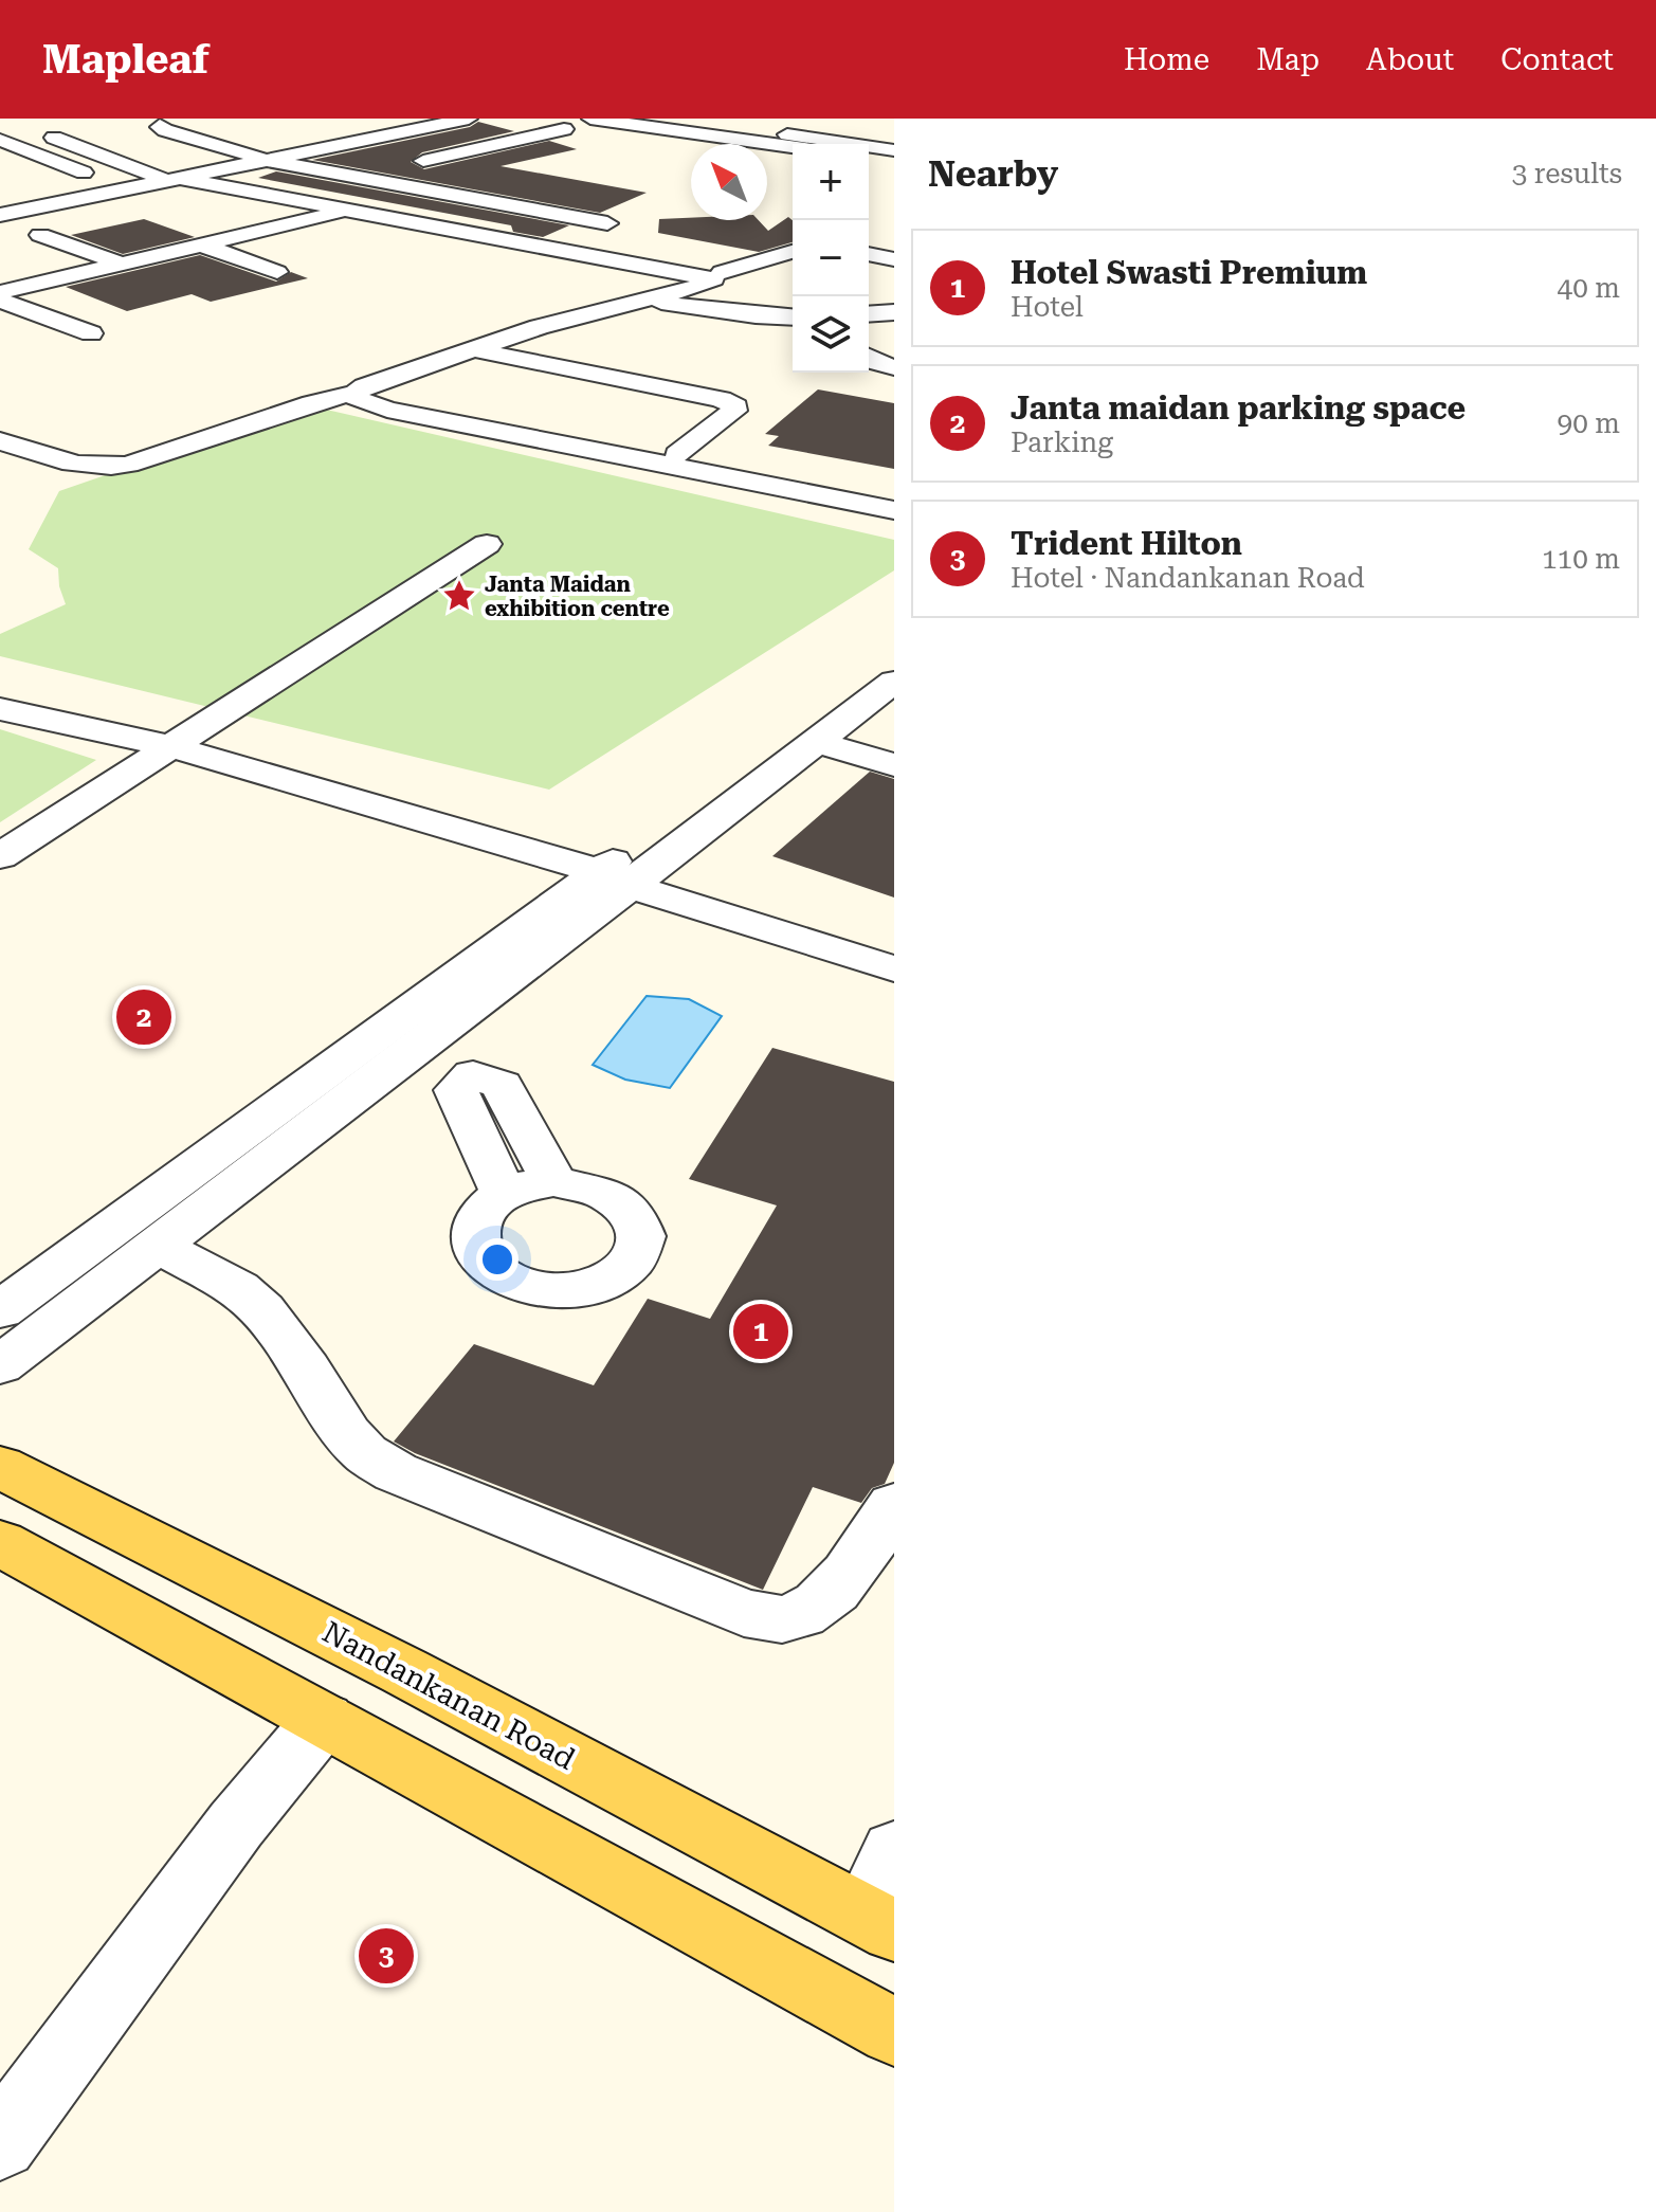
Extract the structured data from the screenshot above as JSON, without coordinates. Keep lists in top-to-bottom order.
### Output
{
  "streets": {
    "main road": ["Nandankanan Road"]
  },
  "places": {
    "place": ["Janta Maidan exhibition centre"]
  },
  "north": "top left",
  "page": {
    "header": "Mapleaf",
    "nav": [
      "Home",
      "Map",
      "About",
      "Contact"
    ],
    "heading": ["Nearby", "3 results"],
    "map_buttons": ["+", "−"],
    "list": [
      {
        "mark": "1",
        "name": "Hotel Swasti Premium",
        "note": "Hotel",
        "value": "40 m"
      },
      {
        "mark": "2",
        "name": "Janta maidan parking space",
        "note": "Parking",
        "value": "90 m"
      },
      {
        "mark": "3",
        "name": "Trident Hilton",
        "note": "Hotel · Nandankanan Road",
        "value": "110 m"
      }
    ],
    "pins": ["2", "1", "3"]
  }
}
